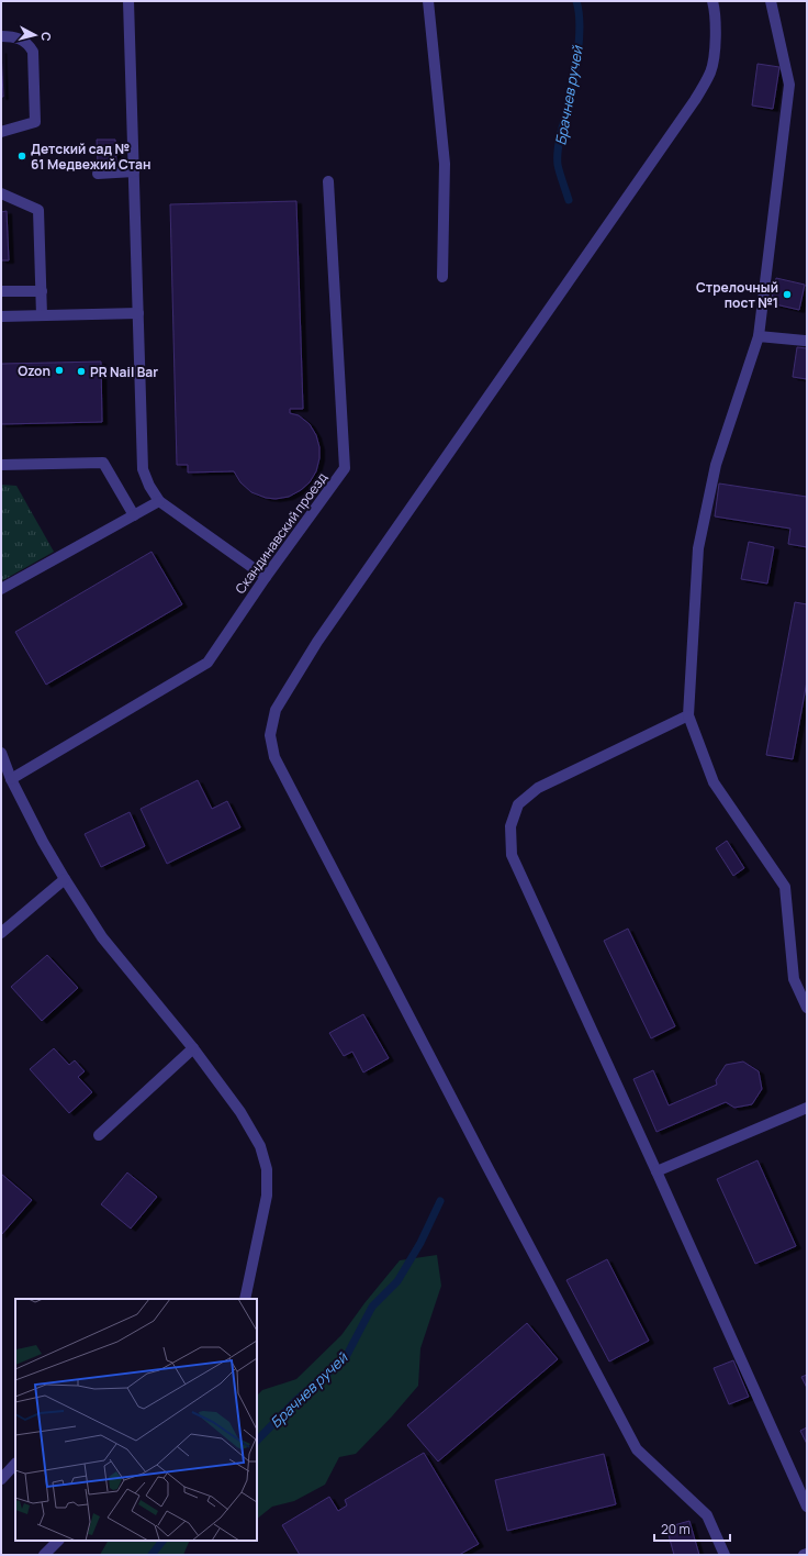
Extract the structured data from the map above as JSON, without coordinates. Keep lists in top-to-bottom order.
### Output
{
  "streets": {
    "street": ["Скандинавский проезд"]
  },
  "water": ["Брачнев ручей"],
  "places": [
    "Детский сад № 61 Медвежий Стан",
    "Стрелочный пост №1",
    "Ozon",
    "PR Nail Bar"
  ],
  "scale_bar": "20 m",
  "north": "right"
}
